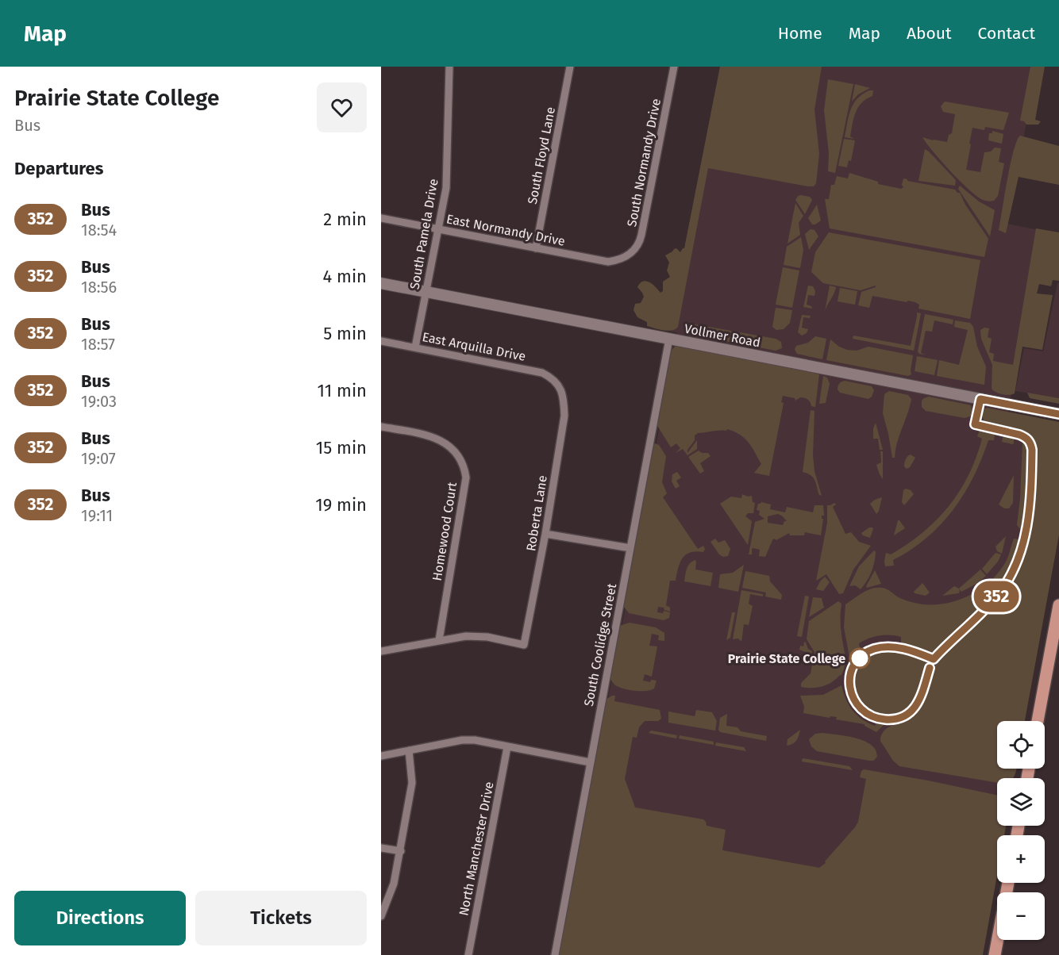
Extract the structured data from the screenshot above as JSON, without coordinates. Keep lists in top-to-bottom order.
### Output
{
  "streets": {
    "main road": ["Vollmer Road"],
    "street": [
      "South Floyd Lane",
      "South Normandy Drive",
      "East Normandy Drive",
      "South Pamela Drive",
      "East Arquilla Drive",
      "Roberta Lane",
      "Homewood Court",
      "South Coolidge Street",
      "North Manchester Drive"
    ]
  },
  "crossings": [
    ["South Floyd Lane", "East Normandy Drive"],
    ["South Normandy Drive", "East Normandy Drive"],
    ["East Normandy Drive", "South Pamela Drive"],
    ["South Pamela Drive", "Vollmer Road"],
    ["South Pamela Drive", "East Arquilla Drive"],
    ["Vollmer Road", "South Coolidge Street"],
    ["East Arquilla Drive", "Roberta Lane"],
    ["Roberta Lane", "Homewood Court"]
  ],
  "places": ["Prairie State College"],
  "lines": ["bus line 352"],
  "page": {
    "header": "Map",
    "nav": [
      "Home",
      "Map",
      "About",
      "Contact"
    ],
    "heading": [
      ["Prairie State College", "Bus"],
      "Departures"
    ],
    "on_map": "352",
    "list": [
      {
        "mark": "352",
        "name": "Bus",
        "note": "18:54",
        "value": "2 min"
      },
      {
        "mark": "352",
        "name": "Bus",
        "note": "18:56",
        "value": "4 min"
      },
      {
        "mark": "352",
        "name": "Bus",
        "note": "18:57",
        "value": "5 min"
      },
      {
        "mark": "352",
        "name": "Bus",
        "note": "19:03",
        "value": "11 min"
      },
      {
        "mark": "352",
        "name": "Bus",
        "note": "19:07",
        "value": "15 min"
      },
      {
        "mark": "352",
        "name": "Bus",
        "note": "19:11",
        "value": "19 min"
      }
    ],
    "map_buttons": ["+", "−"],
    "buttons": ["Directions", "Tickets"]
  }
}
